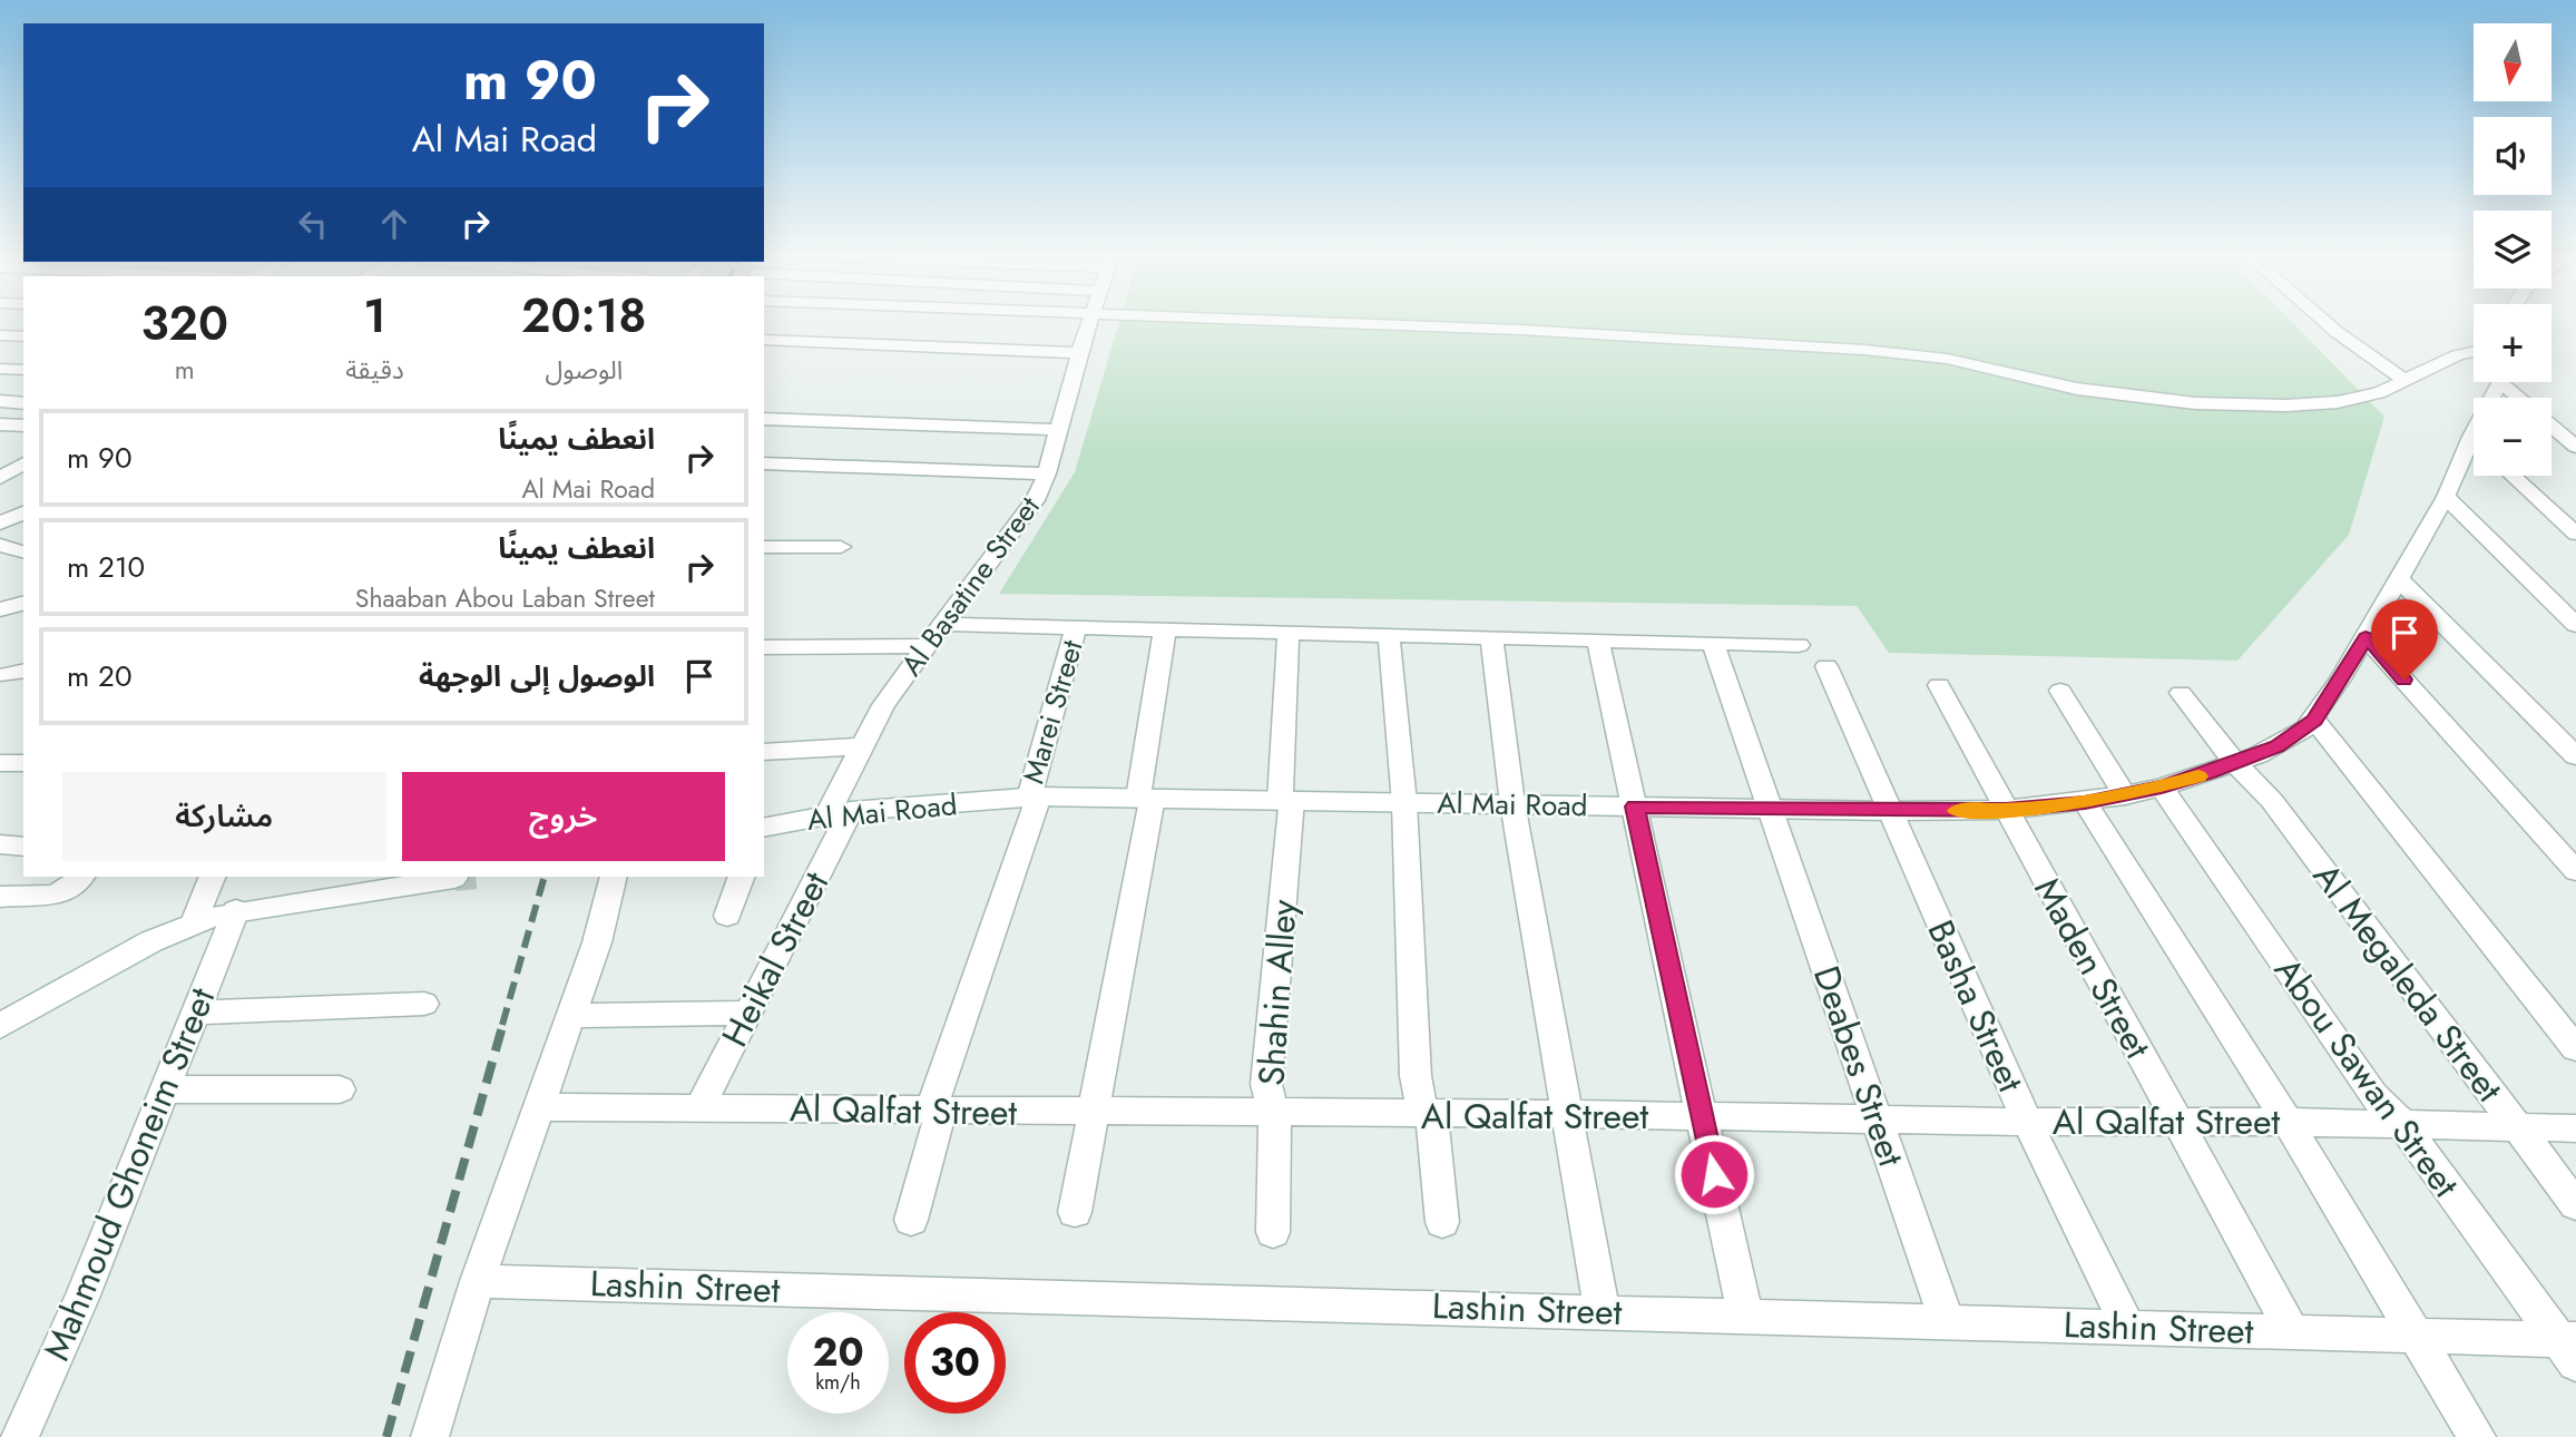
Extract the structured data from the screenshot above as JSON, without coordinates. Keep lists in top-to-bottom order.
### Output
{
  "streets": {
    "street": [
      "Al Basatine Street",
      "Marei Street",
      "Al Mai Road",
      "Heikal Street",
      "Maden Street",
      "Al Megaleda Street",
      "Shahin Alley",
      "Basha Street",
      "Deabes Street",
      "Abou Sawan Street",
      "Al Qalfat Street",
      "Mahmoud Ghoneim Street",
      "Lashin Street"
    ]
  },
  "crossings": [
    ["Al Basatine Street", "Al Mai Road"],
    ["Al Basatine Street", "Heikal Street"],
    ["Marei Street", "Al Mai Road"],
    ["Marei Street", "Al Qalfat Street"],
    ["Al Mai Road", "Heikal Street"],
    ["Al Mai Road", "Maden Street"],
    ["Al Mai Road", "Al Megaleda Street"],
    ["Al Mai Road", "Shahin Alley"],
    ["Al Mai Road", "Basha Street"],
    ["Al Mai Road", "Deabes Street"],
    ["Al Mai Road", "Abou Sawan Street"],
    ["Heikal Street", "Al Qalfat Street"],
    ["Maden Street", "Al Qalfat Street"],
    ["Maden Street", "Lashin Street"],
    ["Al Megaleda Street", "Al Qalfat Street"],
    ["Shahin Alley", "Al Qalfat Street"],
    ["Basha Street", "Al Qalfat Street"],
    ["Basha Street", "Lashin Street"],
    ["Deabes Street", "Al Qalfat Street"],
    ["Deabes Street", "Lashin Street"],
    ["Abou Sawan Street", "Al Qalfat Street"],
    ["Abou Sawan Street", "Lashin Street"]
  ],
  "north": "bottom",
  "page": {
    "map_buttons": ["+", "−"],
    "turn": ["90 m", "Al Mai Road"],
    "eta": [
      "20:18",
      "الوصول",
      "1",
      "دقيقة",
      "320",
      "m"
    ],
    "list": [
      {
        "name": "انعطف يمينًا",
        "note": "Al Mai Road",
        "value": "90 m"
      },
      {
        "name": "انعطف يمينًا",
        "note": "Shaaban Abou Laban Street",
        "value": "210 m"
      },
      {
        "name": "الوصول إلى الوجهة",
        "value": "20 m"
      }
    ],
    "buttons": ["خروج", "مشاركة"],
    "speed": "20 km/h",
    "limit": "30"
  }
}
